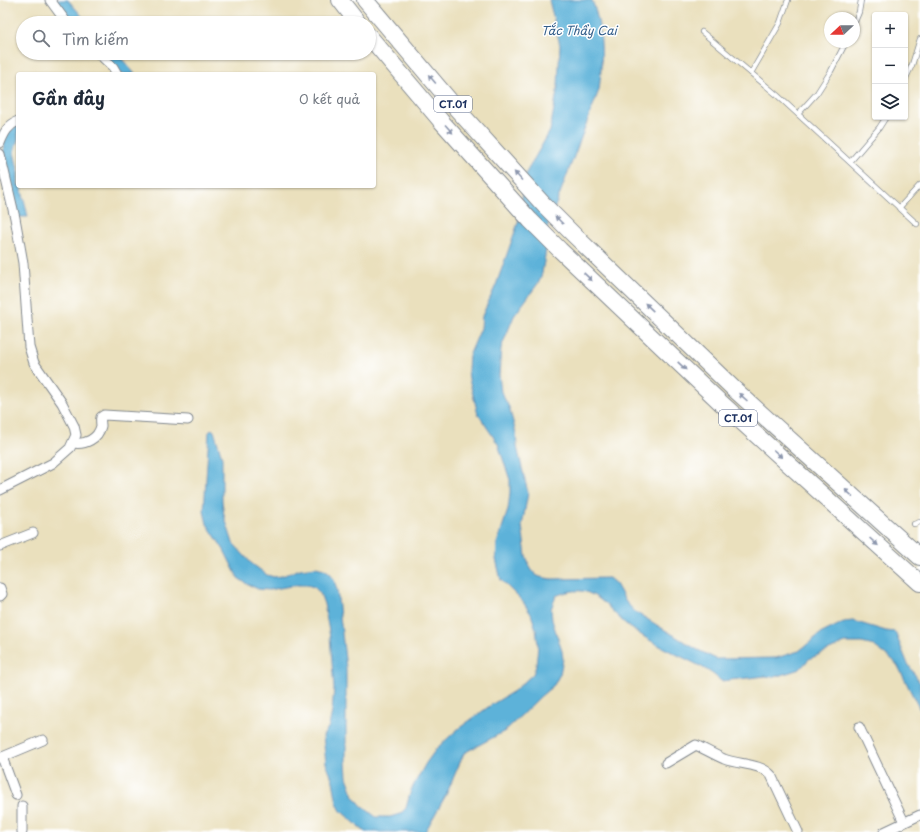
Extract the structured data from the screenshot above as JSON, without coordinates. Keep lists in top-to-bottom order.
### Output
{
  "streets": {
    "highway": ["CT.01"]
  },
  "water": ["Tắc Thầy Cai"],
  "north": "left",
  "page": {
    "map_buttons": ["+", "−"],
    "search": "Tìm kiếm",
    "heading": ["Gần đây", "0 kết quả"]
  }
}
